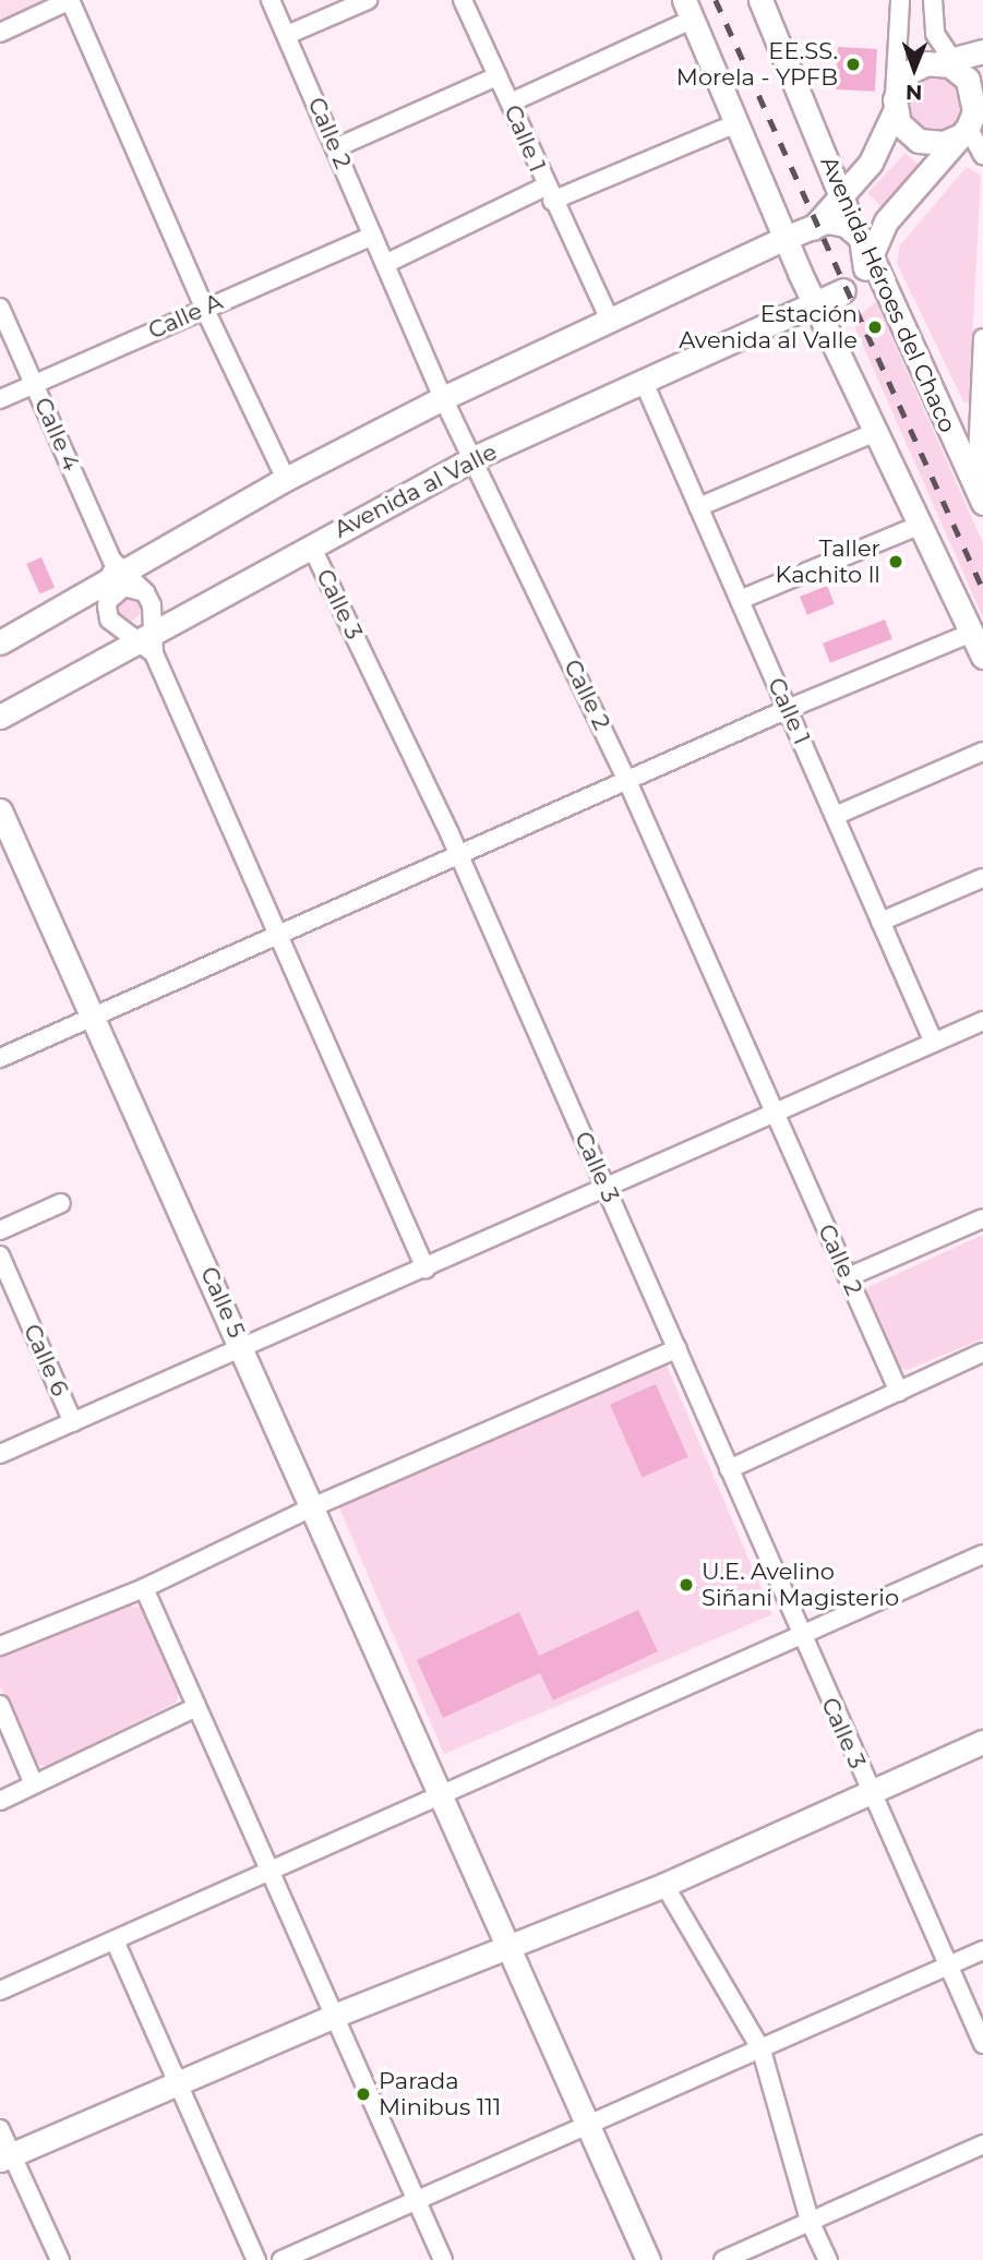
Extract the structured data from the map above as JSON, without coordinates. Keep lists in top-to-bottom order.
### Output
{
  "streets": {
    "main road": ["Avenida Héroes del Chaco", "Avenida al Valle", "Calle 5"],
    "street": [
      "Calle 2",
      "Calle 1",
      "Calle A",
      "Calle 4",
      "Calle 3",
      "Calle 6"
    ]
  },
  "crossings": [
    ["Calle 2", "Calle A"],
    ["Calle 2", "Avenida al Valle"],
    ["Calle 1", "Avenida al Valle"],
    ["Avenida Héroes del Chaco", "Avenida al Valle"],
    ["Calle A", "Calle 4"],
    ["Avenida al Valle", "Calle 3"]
  ],
  "places": [
    "EE.SS. Morela - YPFB",
    "Estación Avenida al Valle",
    "Taller Kachito ll",
    "U.E. Avelino Siñani Magisterio",
    "Parada Minibus 111"
  ],
  "north": "bottom"
}
